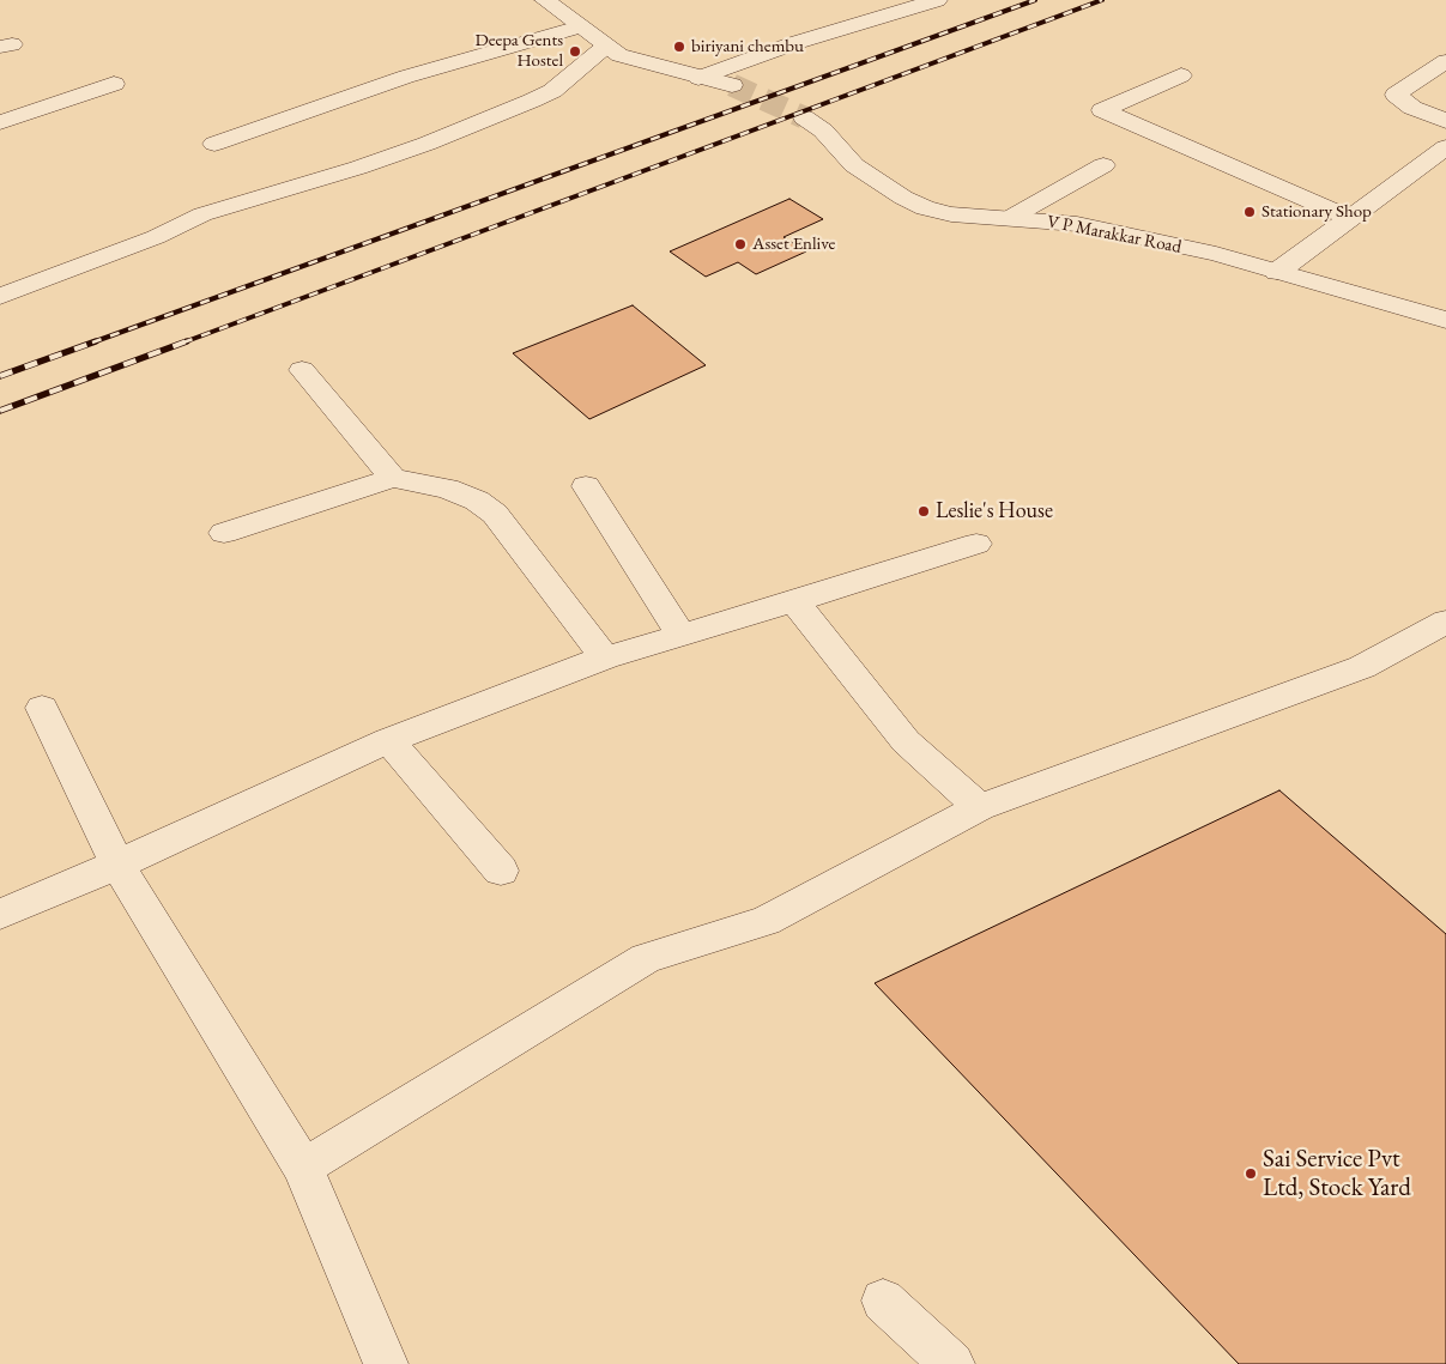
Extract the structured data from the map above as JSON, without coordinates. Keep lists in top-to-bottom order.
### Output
{
  "streets": {
    "street": ["V P Marakkar Road"]
  },
  "places": [
    "biriyani chembu",
    "Deepa Gents Hostel",
    "Stationary Shop",
    "Asset Enlive",
    "Leslie's House",
    "Sai Service Pvt Ltd, Stock Yard"
  ]
}
